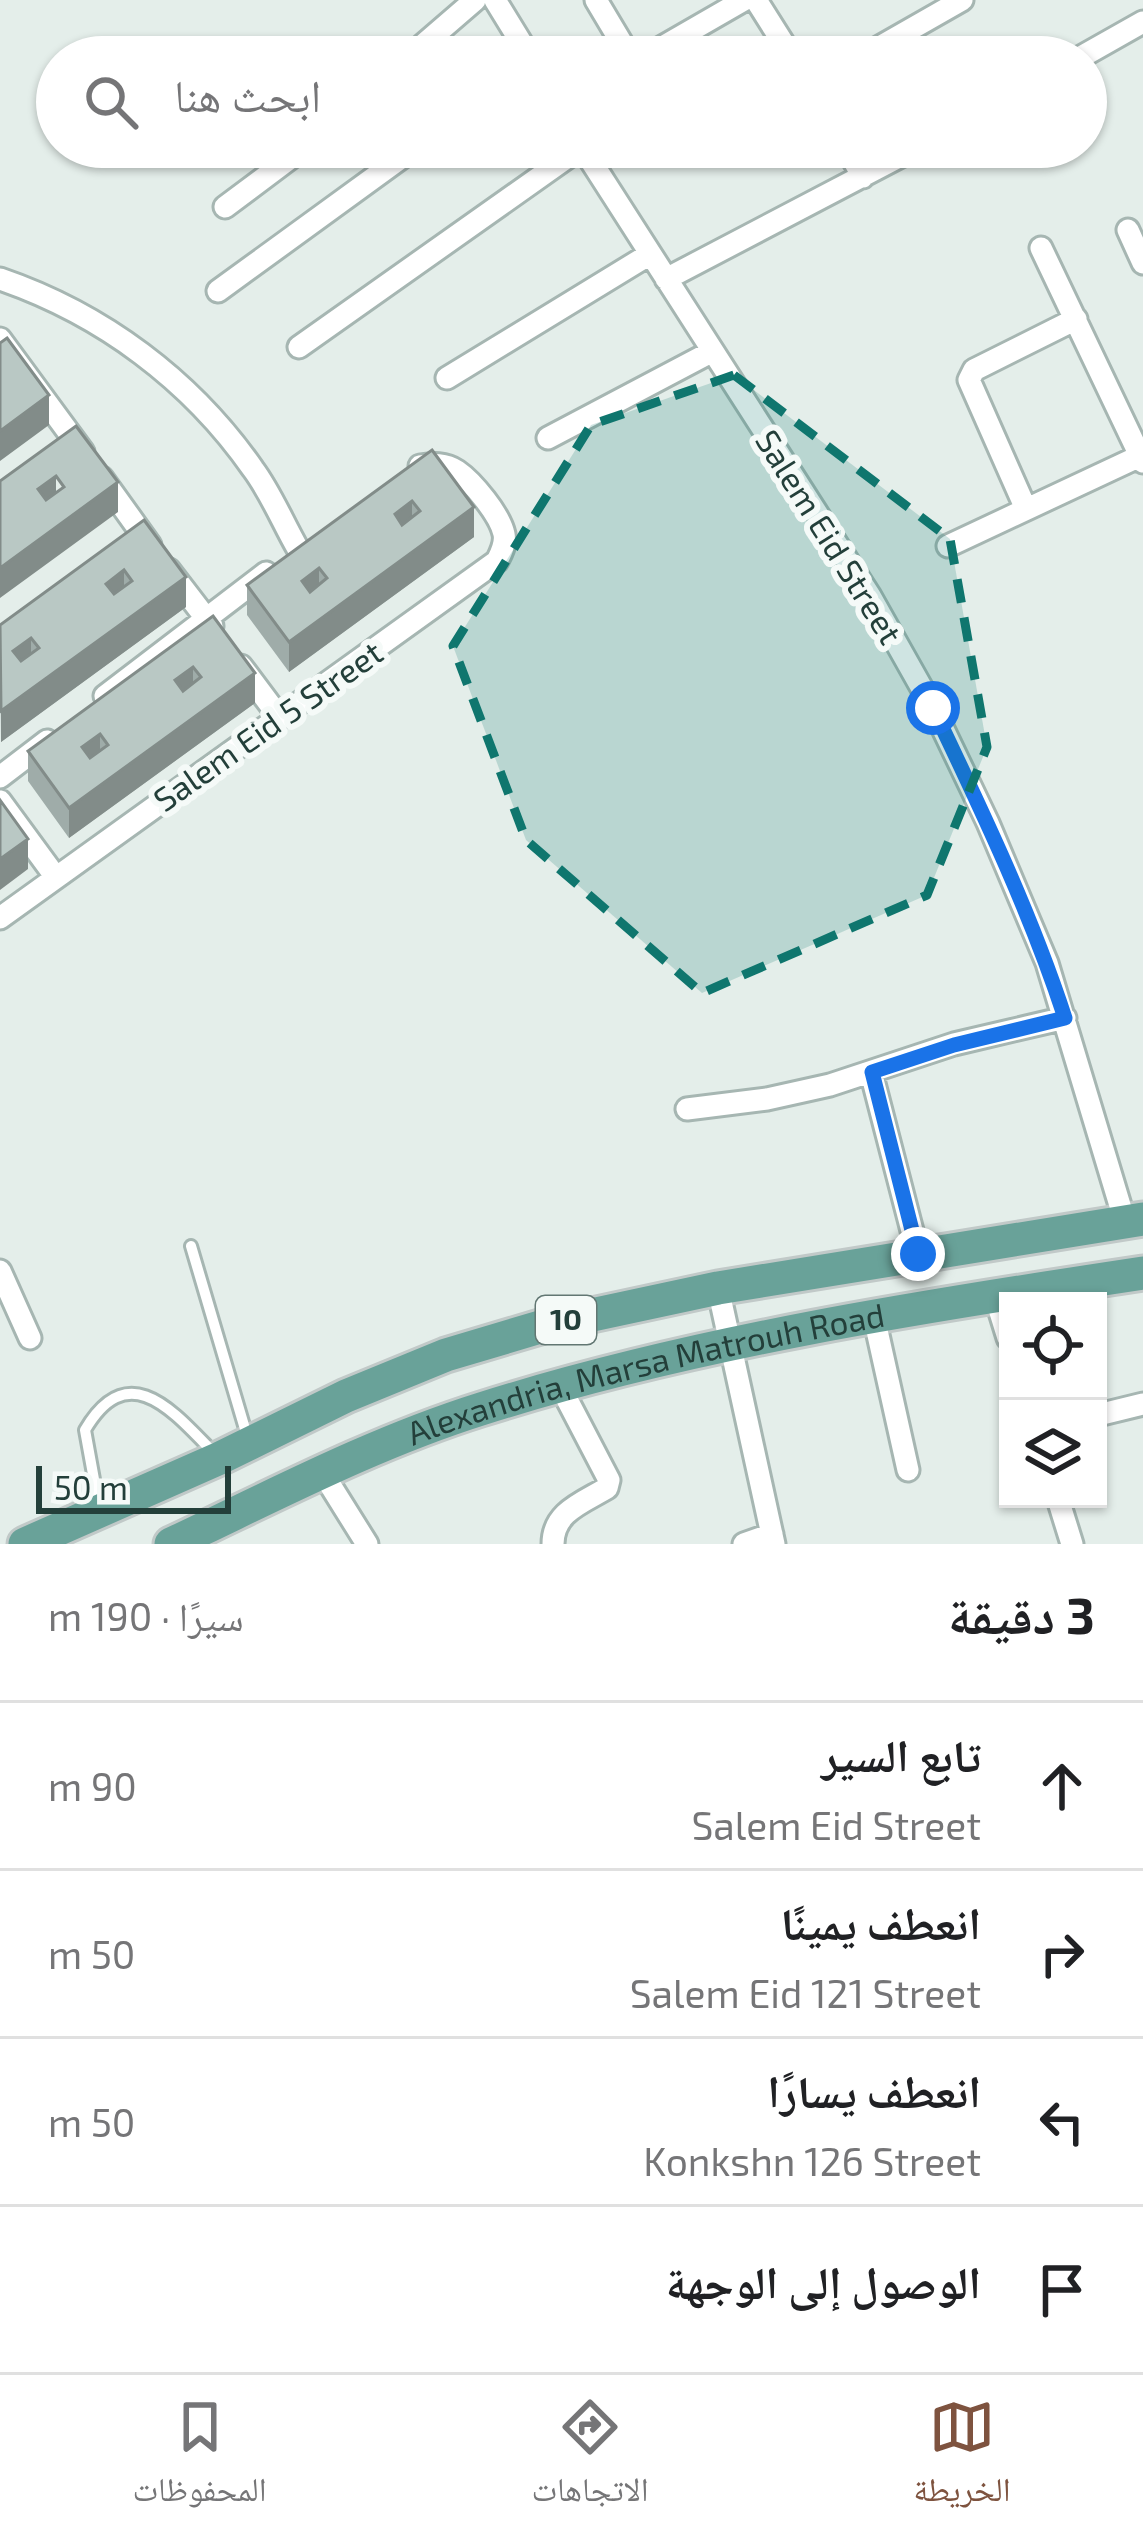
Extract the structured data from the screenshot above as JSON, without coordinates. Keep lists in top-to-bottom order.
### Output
{
  "streets": {
    "main road": ["10", "Alexandria, Marsa Matrouh Road"],
    "street": ["Salem Eid Street", "Salem Eid 5 Street"]
  },
  "crossings": [
    ["Salem Eid Street", "Alexandria, Marsa Matrouh Road"]
  ],
  "scale_bar": "50 m",
  "page": {
    "search": "ابحث هنا",
    "scale": "50 m",
    "heading": ["3 دقيقة", "سيرًا · 190 m"],
    "list": [
      ["تابع السير", "Salem Eid Street", "90 m"],
      ["انعطف يمينًا", "Salem Eid 121 Street", "50 m"],
      ["انعطف يسارًا", "Konkshn 126 Street", "50 m"],
      "الوصول إلى الوجهة"
    ],
    "nav": ["الخريطة", "الاتجاهات", "المحفوظات"]
  }
}
